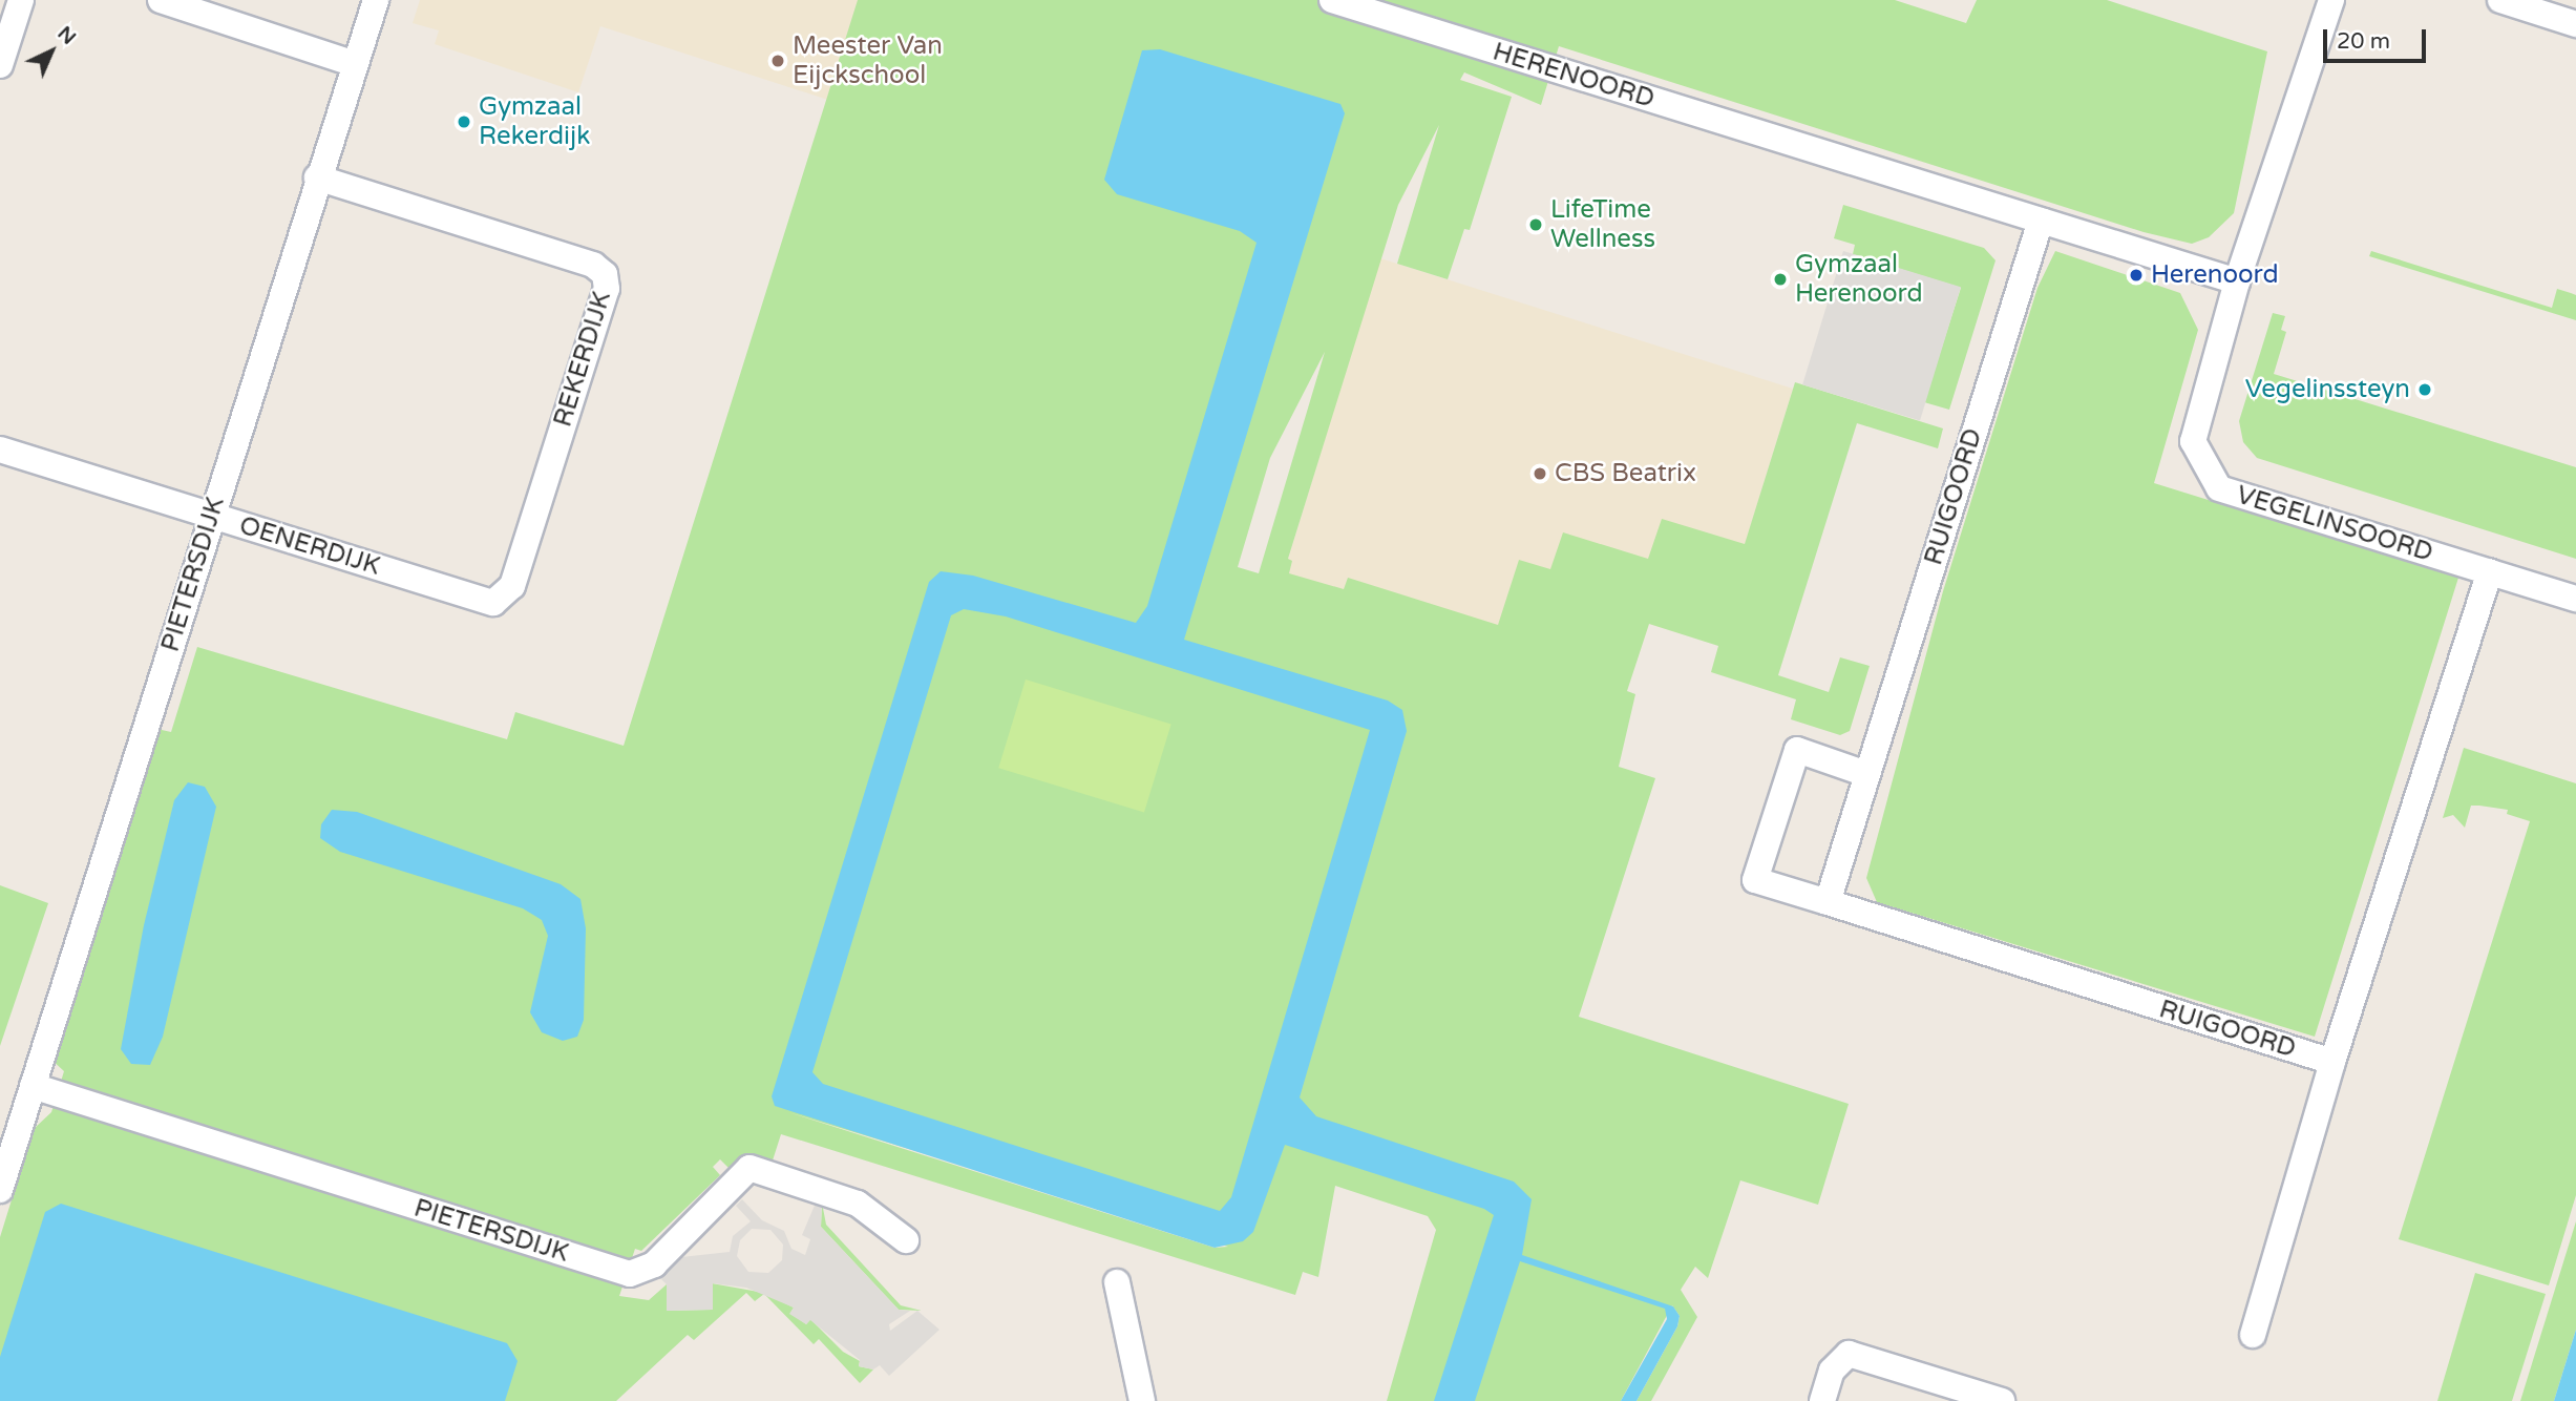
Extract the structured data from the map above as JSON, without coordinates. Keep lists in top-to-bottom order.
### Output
{
  "streets": {
    "street": [
      "HERENOORD",
      "REKERDIJK",
      "RUIGOORD",
      "VEGELINSOORD",
      "OENERDIJK",
      "PIETERSDIJK"
    ]
  },
  "crossings": [
    ["HERENOORD", "RUIGOORD"],
    ["HERENOORD", "VEGELINSOORD"],
    ["REKERDIJK", "OENERDIJK"],
    ["REKERDIJK", "PIETERSDIJK"],
    ["OENERDIJK", "PIETERSDIJK"]
  ],
  "places": [
    "Meester Van Eijckschool",
    "Gymzaal Rekerdijk",
    "LifeTime Wellness",
    "Herenoord",
    "Gymzaal Herenoord",
    "Vegelinssteyn",
    "CBS Beatrix"
  ],
  "scale_bar": "20 m",
  "north": "top right"
}
